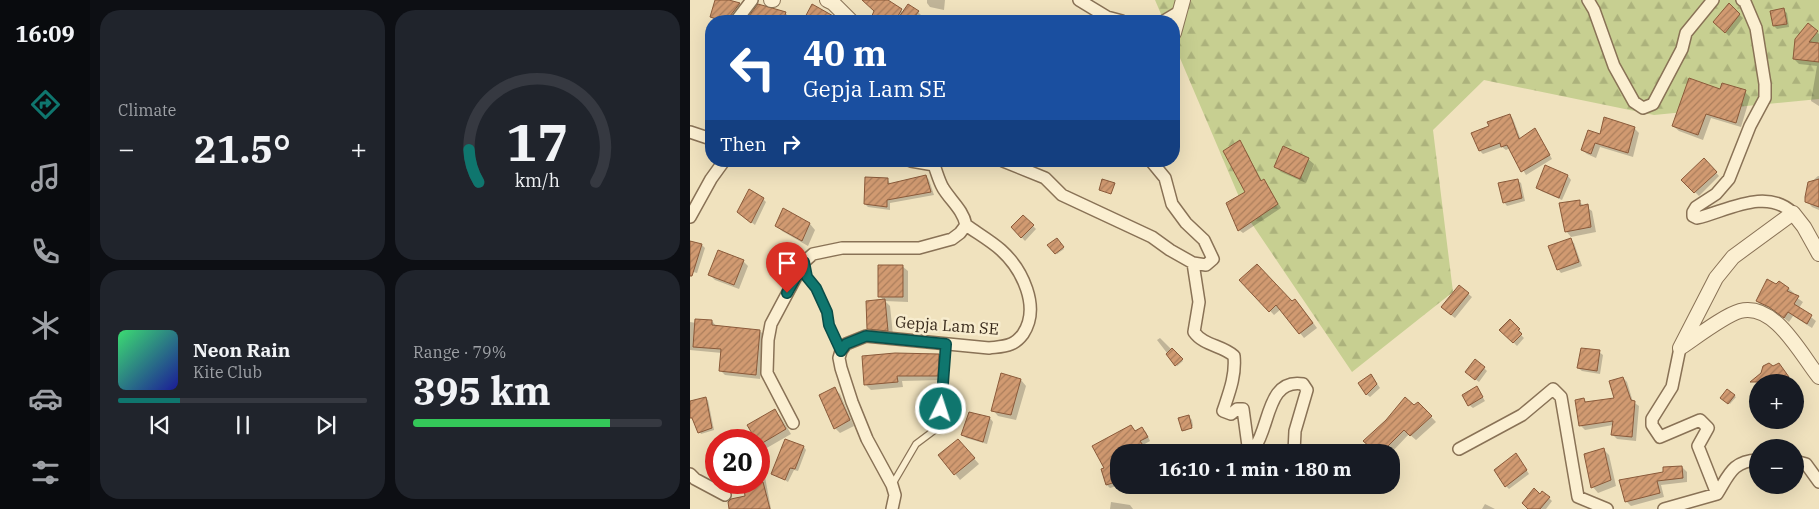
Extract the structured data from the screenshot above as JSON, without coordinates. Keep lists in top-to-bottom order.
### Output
{
  "streets": {
    "street": ["Gepja Lam SE"]
  },
  "page": {
    "tabs": "16:09",
    "tile": [
      "Climate",
      ["Range · 79%", "395 km"]
    ],
    "turn": ["40 m", "Gepja Lam SE"],
    "then": "Then",
    "heat": ["−", "21.5°", "+"],
    "song": ["Neon Rain", "Kite Club"],
    "map_buttons": ["+", "−"],
    "limit": "20",
    "trip": "16:10 · 1 min · 180 m",
    "gauge": ["17", "km/h"]
  }
}
